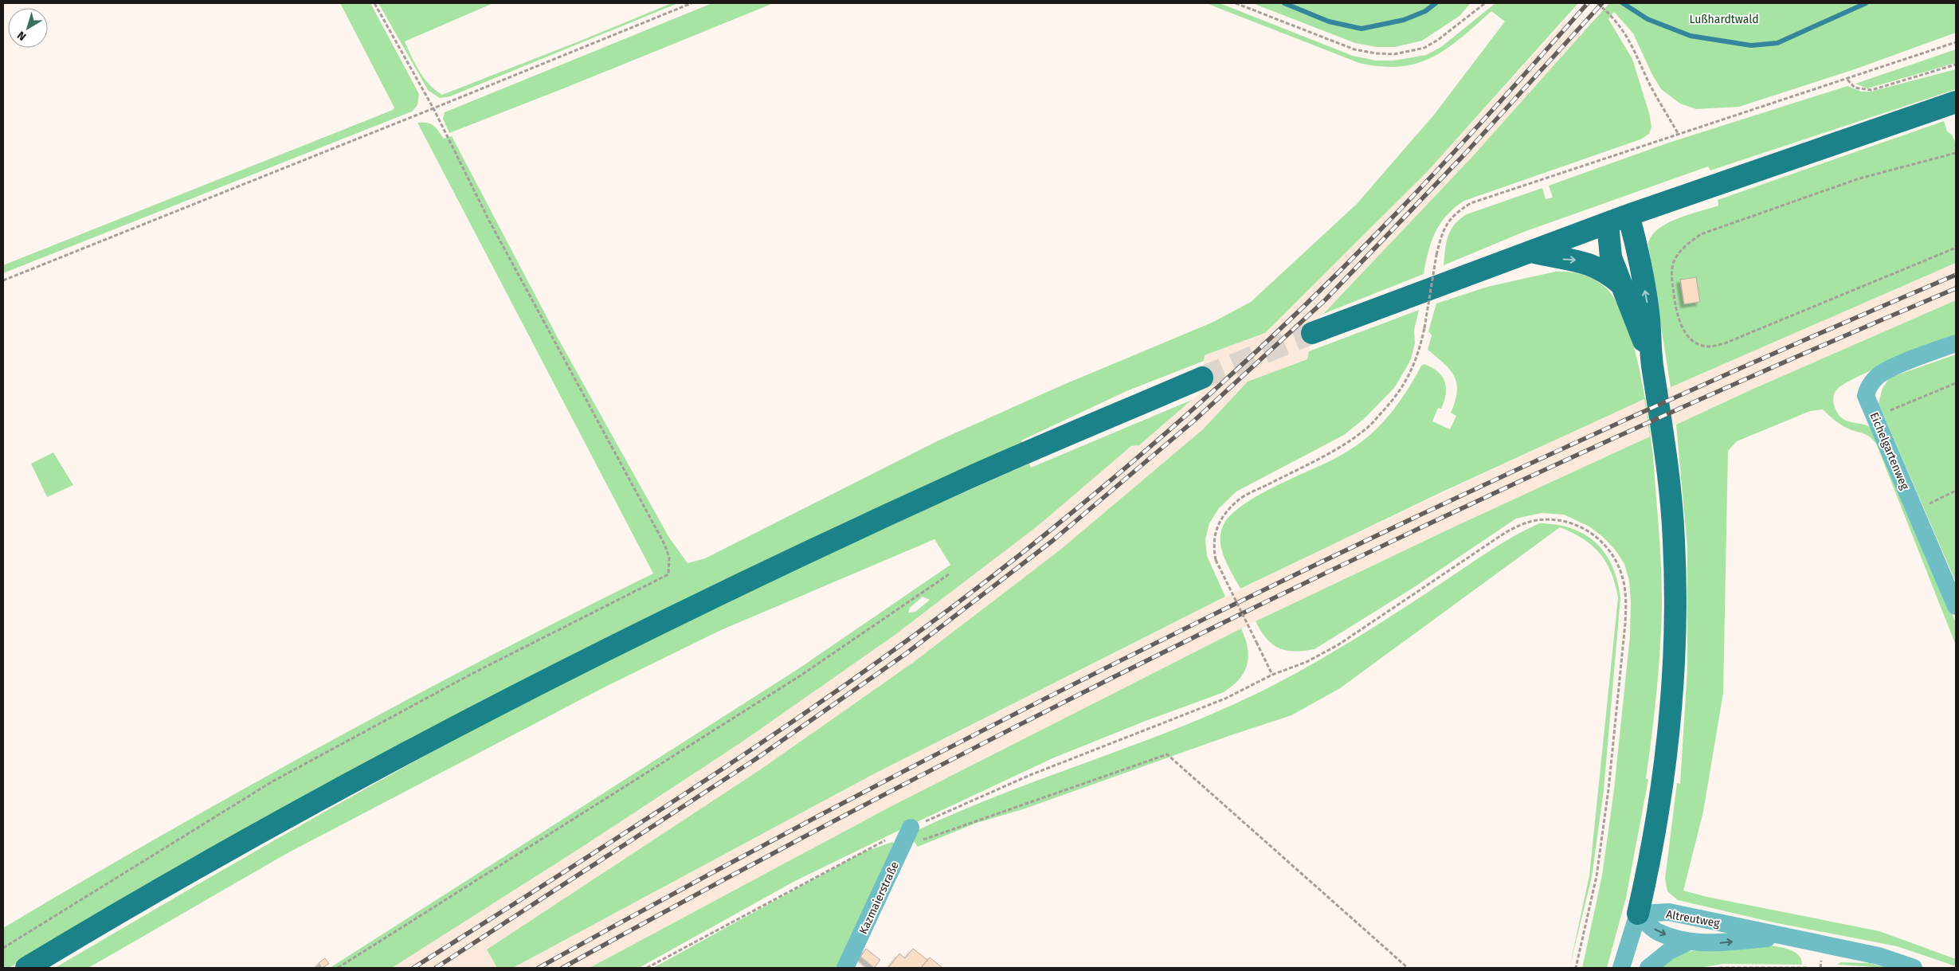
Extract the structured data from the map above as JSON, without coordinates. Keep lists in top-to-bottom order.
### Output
{
  "streets": {
    "street": ["Eichelgartenweg", "Kazmaierstraße", "Altreutweg"]
  },
  "parks": ["Lußhardtwald"],
  "north": "bottom left"
}
